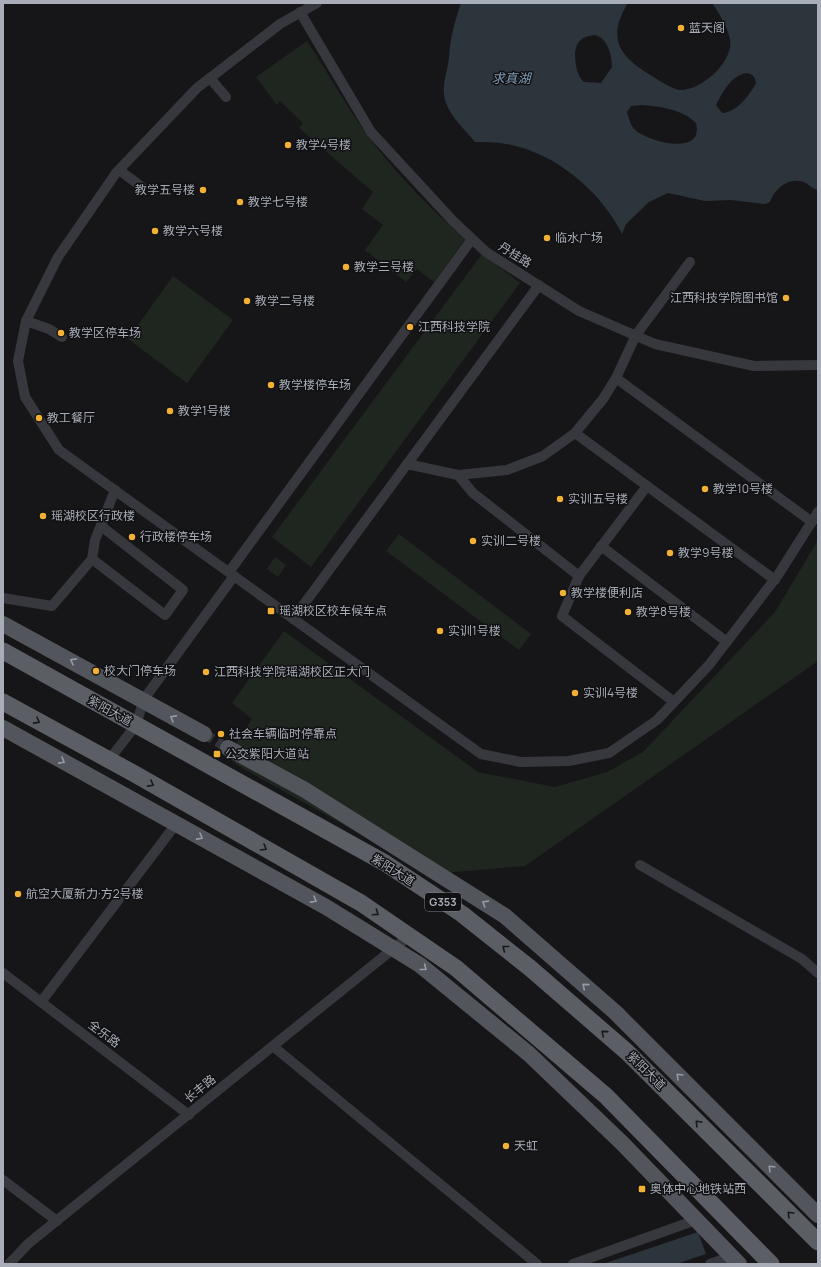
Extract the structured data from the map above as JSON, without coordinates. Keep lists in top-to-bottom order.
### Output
{
  "streets": {
    "highway": ["紫阳大道", "G353"],
    "street": ["丹桂路", "全乐路", "长丰路"]
  },
  "crossings": [
    ["全乐路", "长丰路"]
  ],
  "water": ["求真湖"],
  "places": {
    "other": [
      "蓝天阁",
      "教学4号楼",
      "教学五号楼",
      "教学七号楼",
      "教学六号楼",
      "临水广场",
      "教学三号楼",
      "江西科技学院图书馆",
      "教学二号楼",
      "江西科技学院",
      "教学区停车场",
      "教学楼停车场",
      "教学1号楼",
      "教工餐厅",
      "教学10号楼",
      "实训五号楼",
      "瑶湖校区行政楼",
      "行政楼停车场",
      "实训二号楼",
      "教学9号楼",
      "教学楼便利店",
      "教学8号楼",
      "实训1号楼",
      "校大门停车场",
      "江西科技学院瑶湖校区正大门",
      "实训4号楼",
      "社会车辆临时停靠点",
      "航空大厦新力·方2号楼",
      "天虹"
    ],
    "transit": ["瑶湖校区校车候车点", "公交紫阳大道站", "奥体中心地铁站西"]
  }
}
